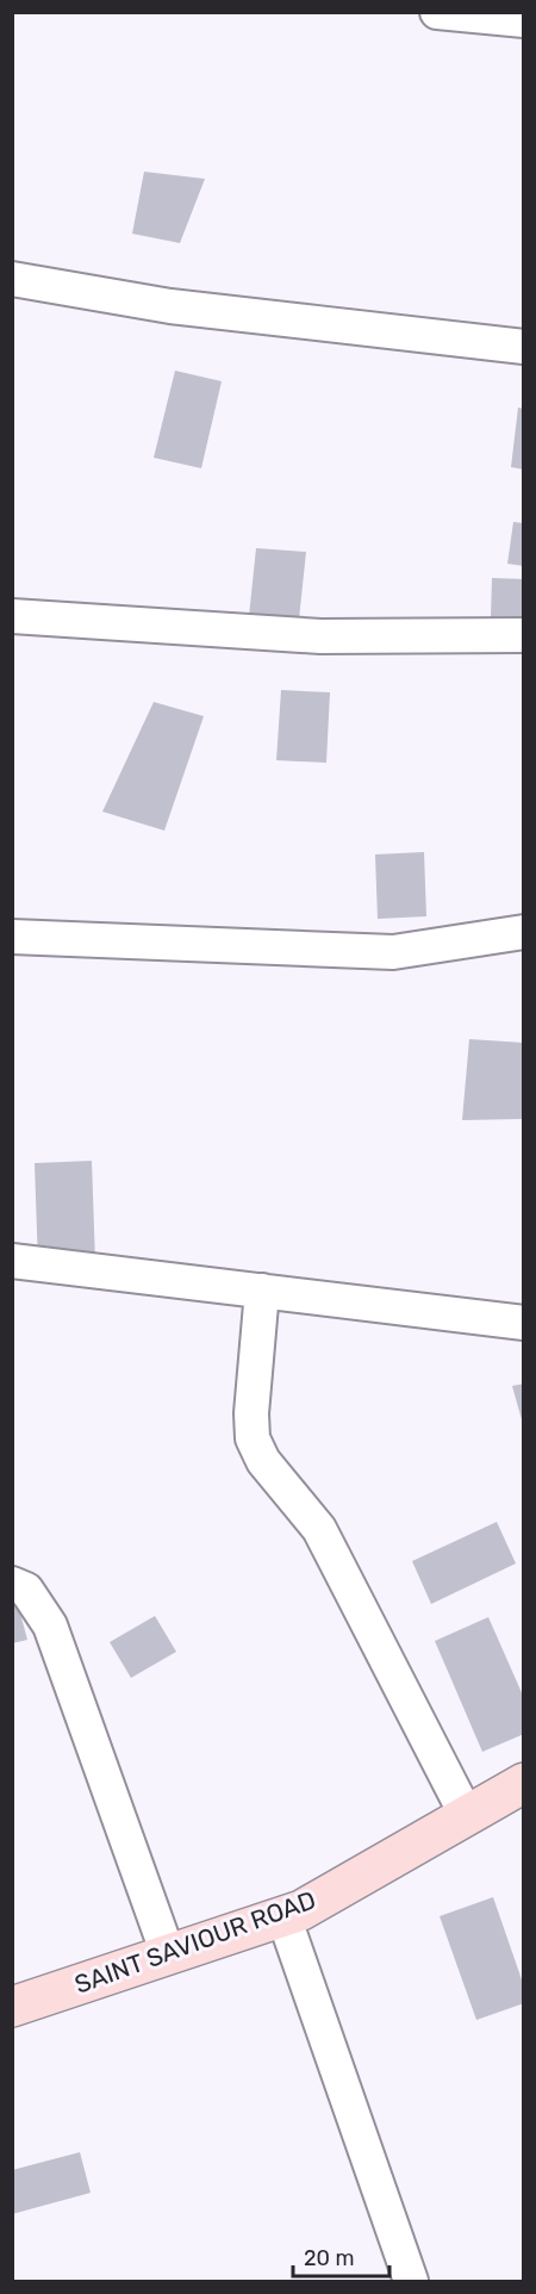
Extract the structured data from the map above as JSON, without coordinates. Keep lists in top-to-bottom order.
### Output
{
  "streets": {
    "street": ["SAINT SAVIOUR ROAD"]
  },
  "scale_bar": "20 m"
}
